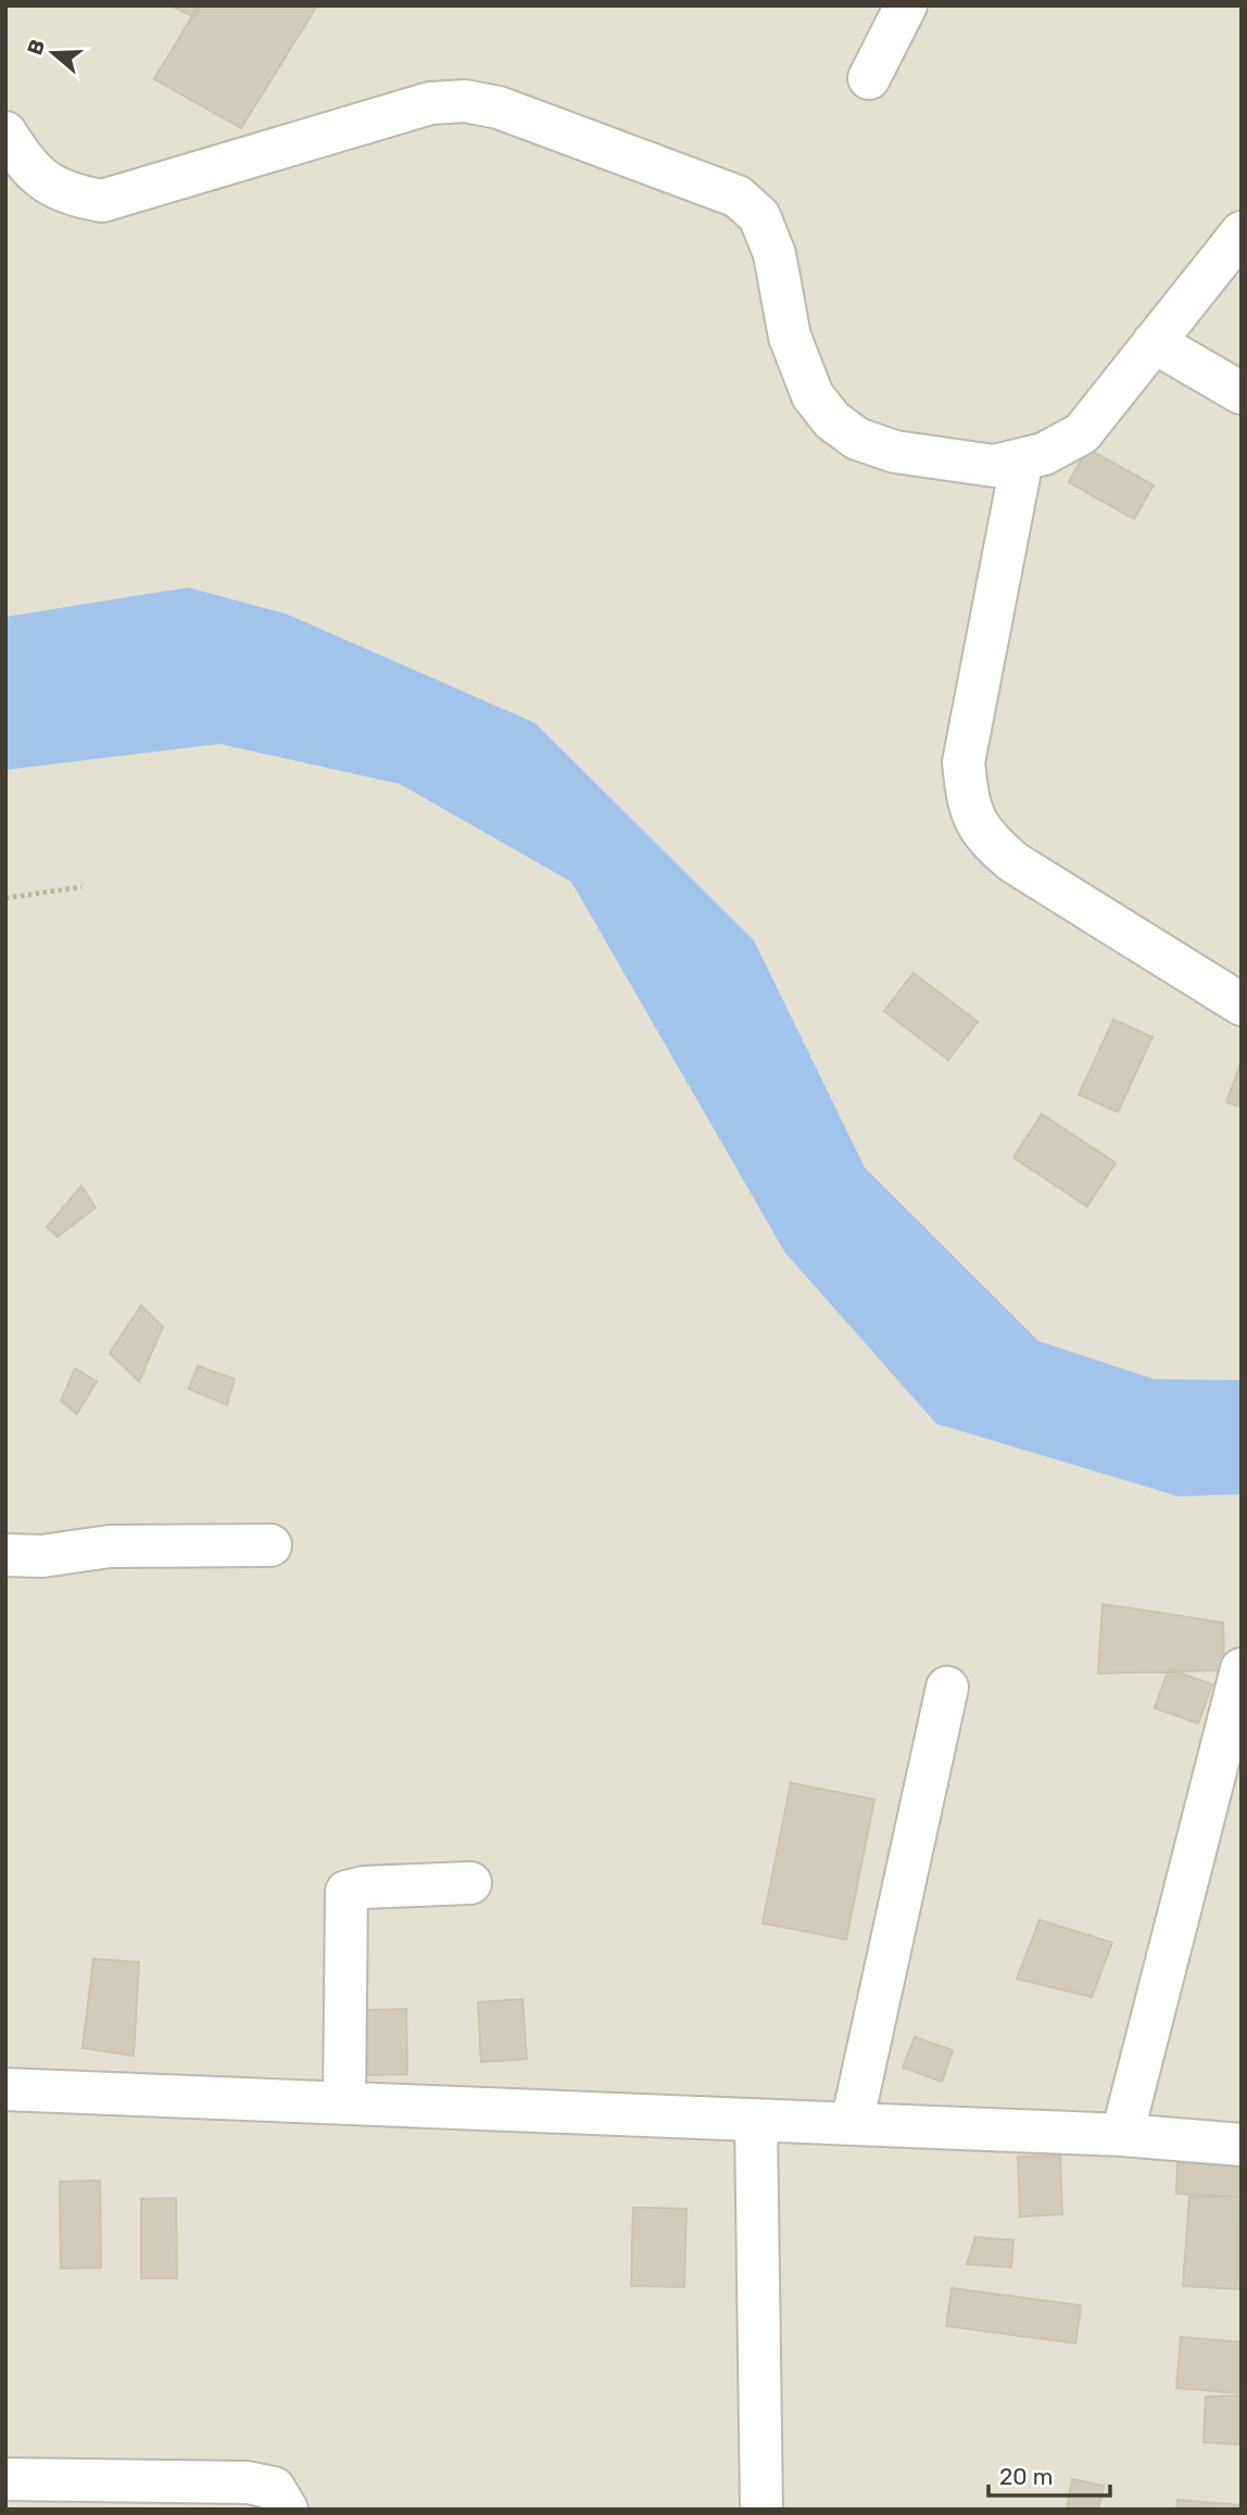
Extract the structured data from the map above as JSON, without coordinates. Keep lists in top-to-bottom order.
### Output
{
  "scale_bar": "20 m",
  "north": "left"
}
